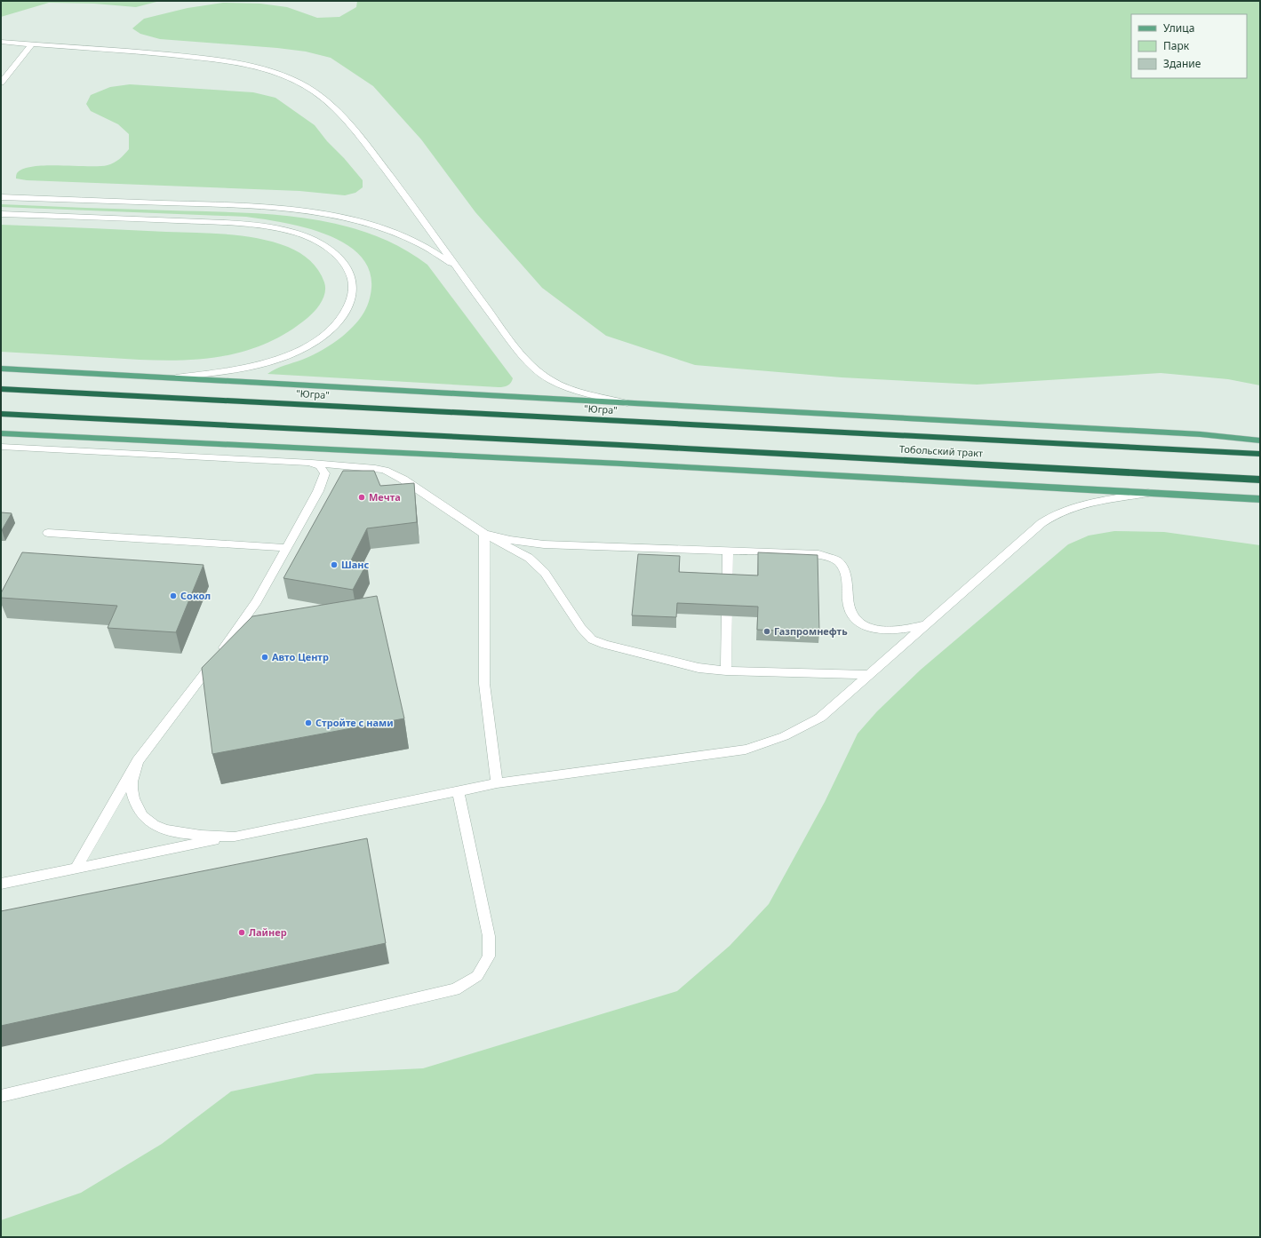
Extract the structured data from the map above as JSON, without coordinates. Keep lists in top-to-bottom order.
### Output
{
  "streets": {
    "highway": ["\"Югра\"", "Тобольский тракт"]
  },
  "crossings": [
    ["\"Югра\"", "Тобольский тракт"]
  ],
  "places": [
    "Мечта",
    "Шанс",
    "Сокол",
    "Газпромнефть",
    "Авто Центр",
    "Стройте с нами",
    "Лайнер"
  ],
  "legend": ["Улица", "Парк", "Здание"]
}
